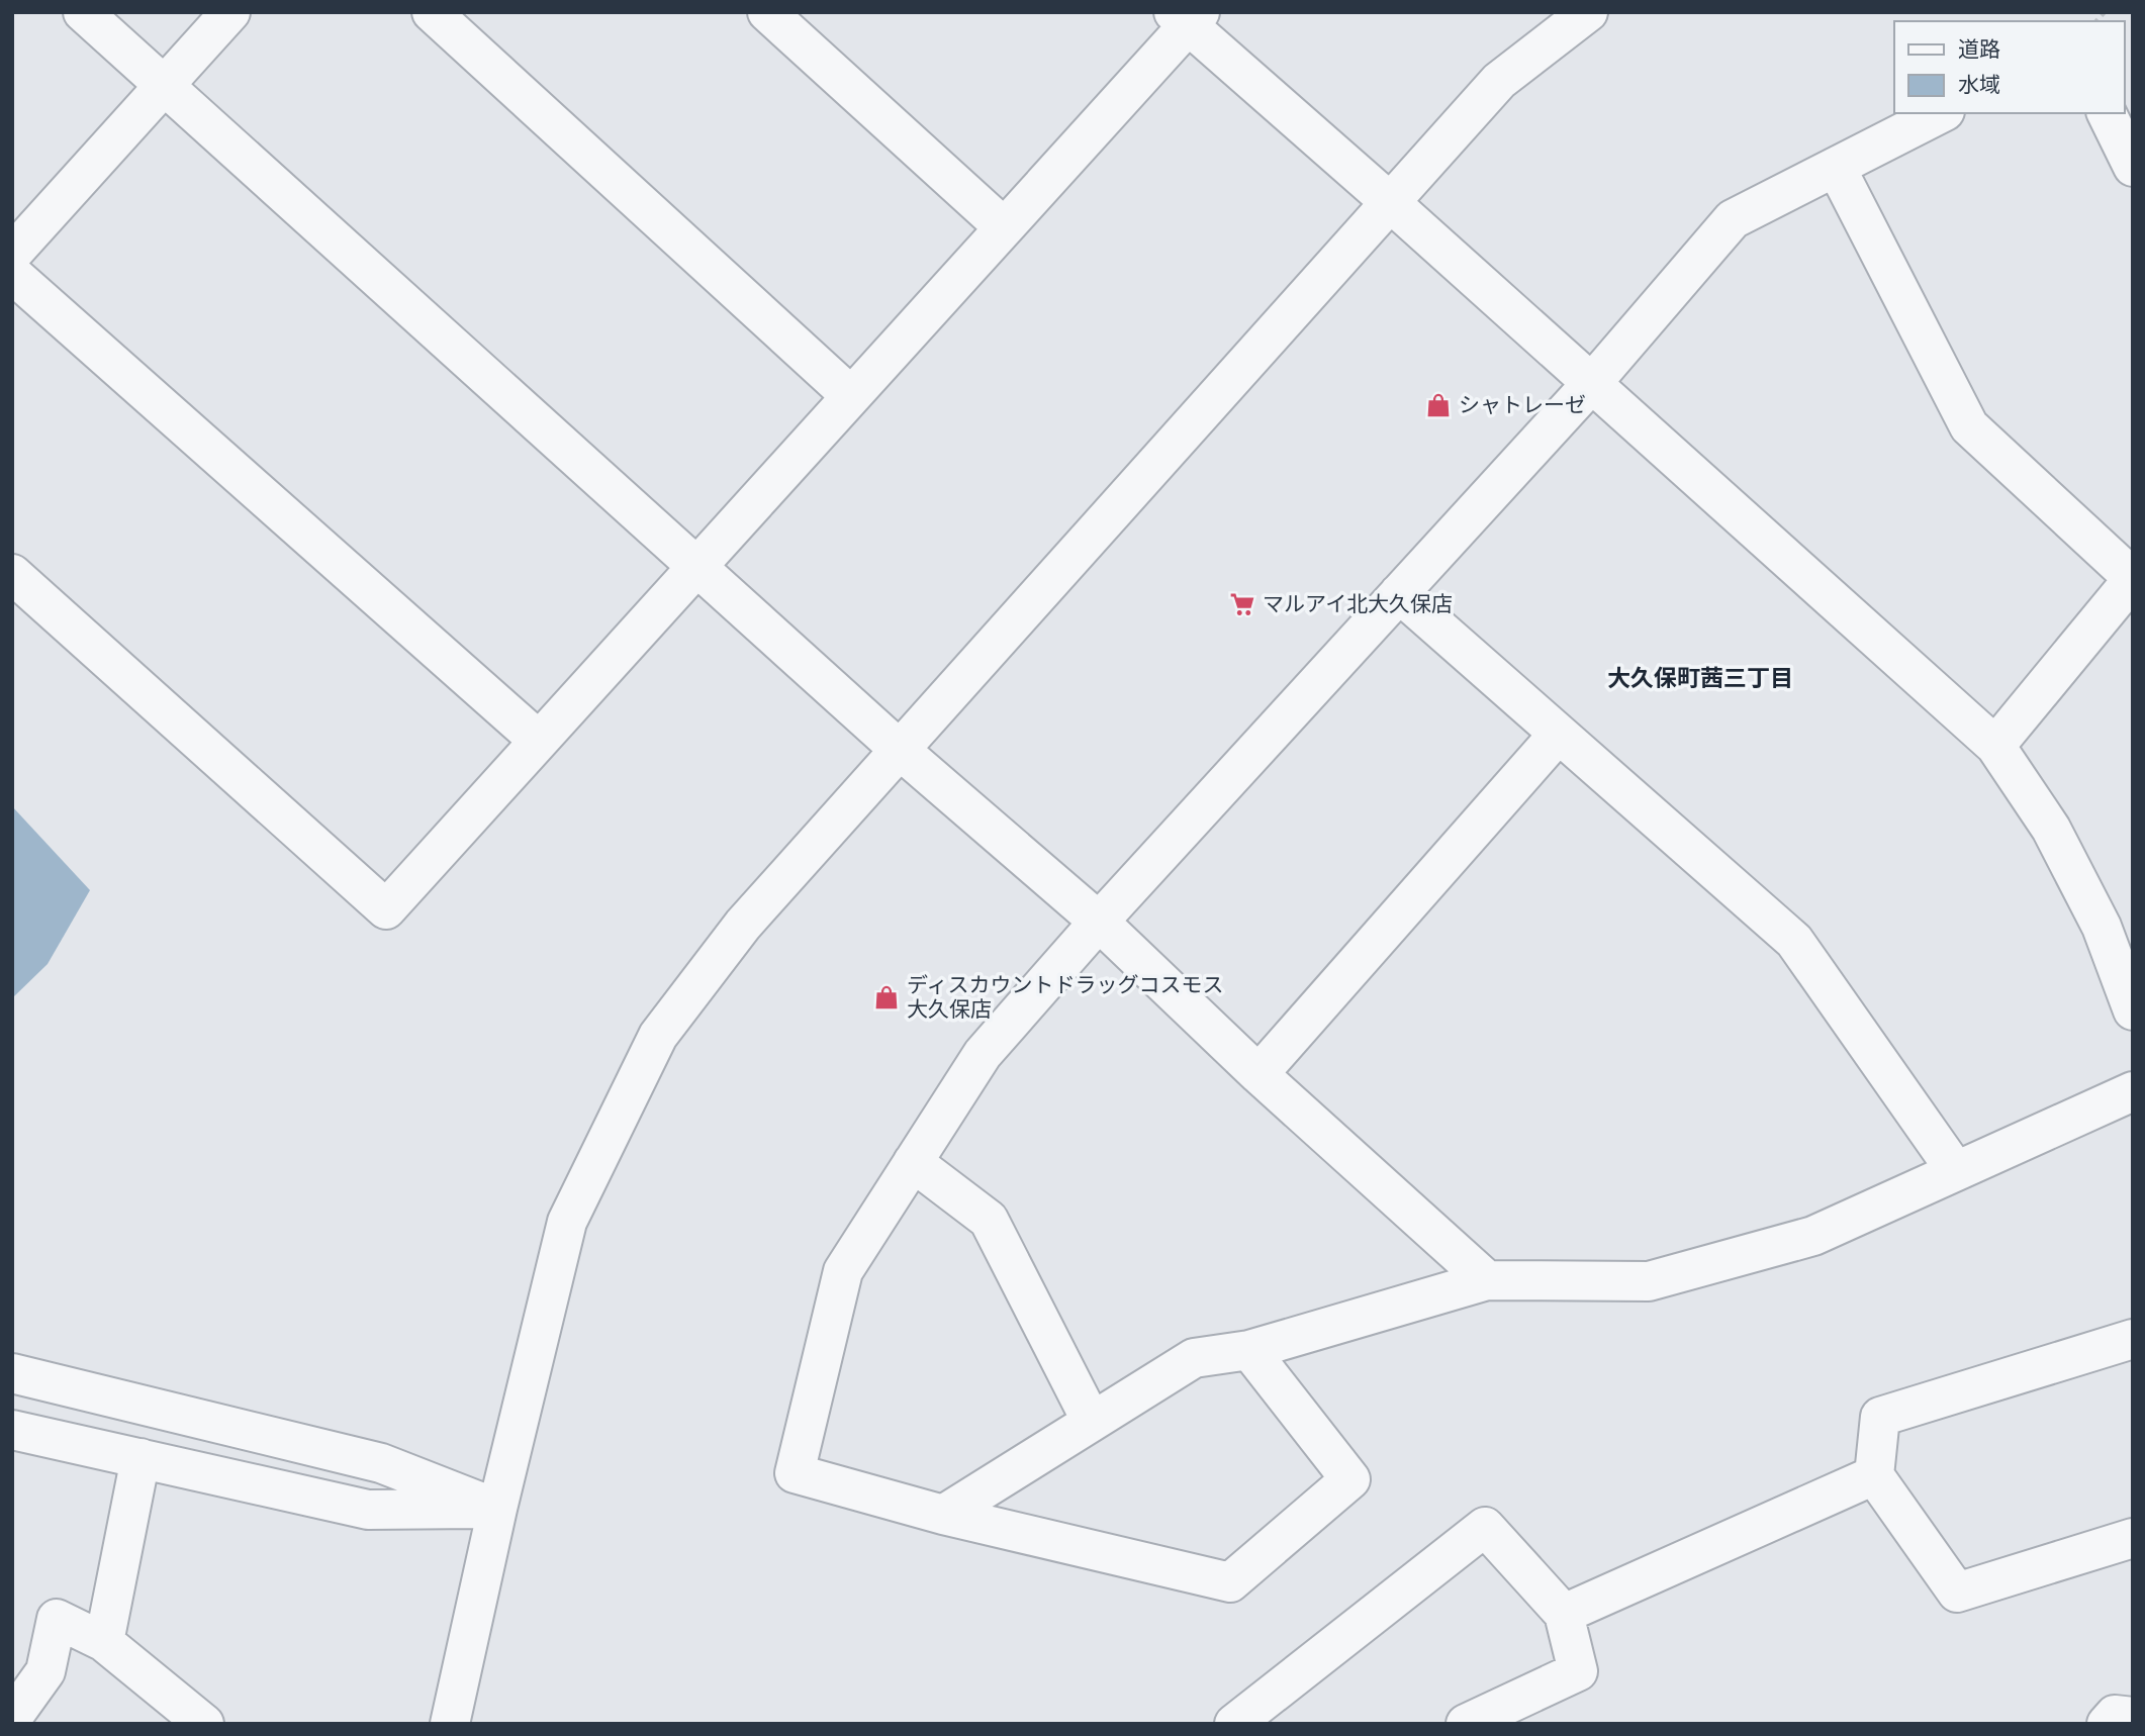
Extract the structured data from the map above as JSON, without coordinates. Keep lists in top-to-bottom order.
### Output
{
  "districts": ["大久保町茜三丁目"],
  "places": {
    "shop": ["シャトレーゼ", "ディスカウントドラッグコスモス 大久保店"],
    "supermarket": ["マルアイ北大久保店"]
  },
  "legend": ["道路", "水域"]
}
